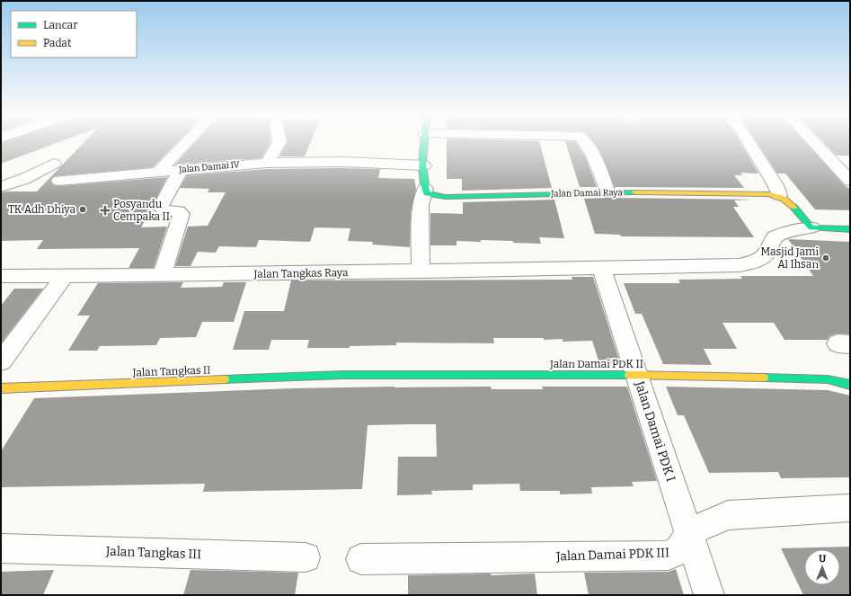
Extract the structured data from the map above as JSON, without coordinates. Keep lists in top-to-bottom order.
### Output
{
  "streets": {
    "street": [
      "Jalan Damai IV",
      "Jalan Damai Raya",
      "Jalan Tangkas Raya",
      "Jalan Damai PDK II",
      "Jalan Tangkas II",
      "Jalan Damai PDK I",
      "Jalan Tangkas III",
      "Jalan Damai PDK III"
    ]
  },
  "crossings": [
    ["Jalan Tangkas Raya", "Jalan Damai PDK I"],
    ["Jalan Damai PDK II", "Jalan Tangkas II"],
    ["Jalan Damai PDK II", "Jalan Damai PDK I"],
    ["Jalan Damai PDK I", "Jalan Damai PDK III"]
  ],
  "places": {
    "other": ["TK Adh Dhiya", "Masjid Jami Al Ihsan"],
    "health": ["Posyandu Cempaka II"]
  },
  "legend": ["Lancar", "Padat"],
  "north": "top"
}
